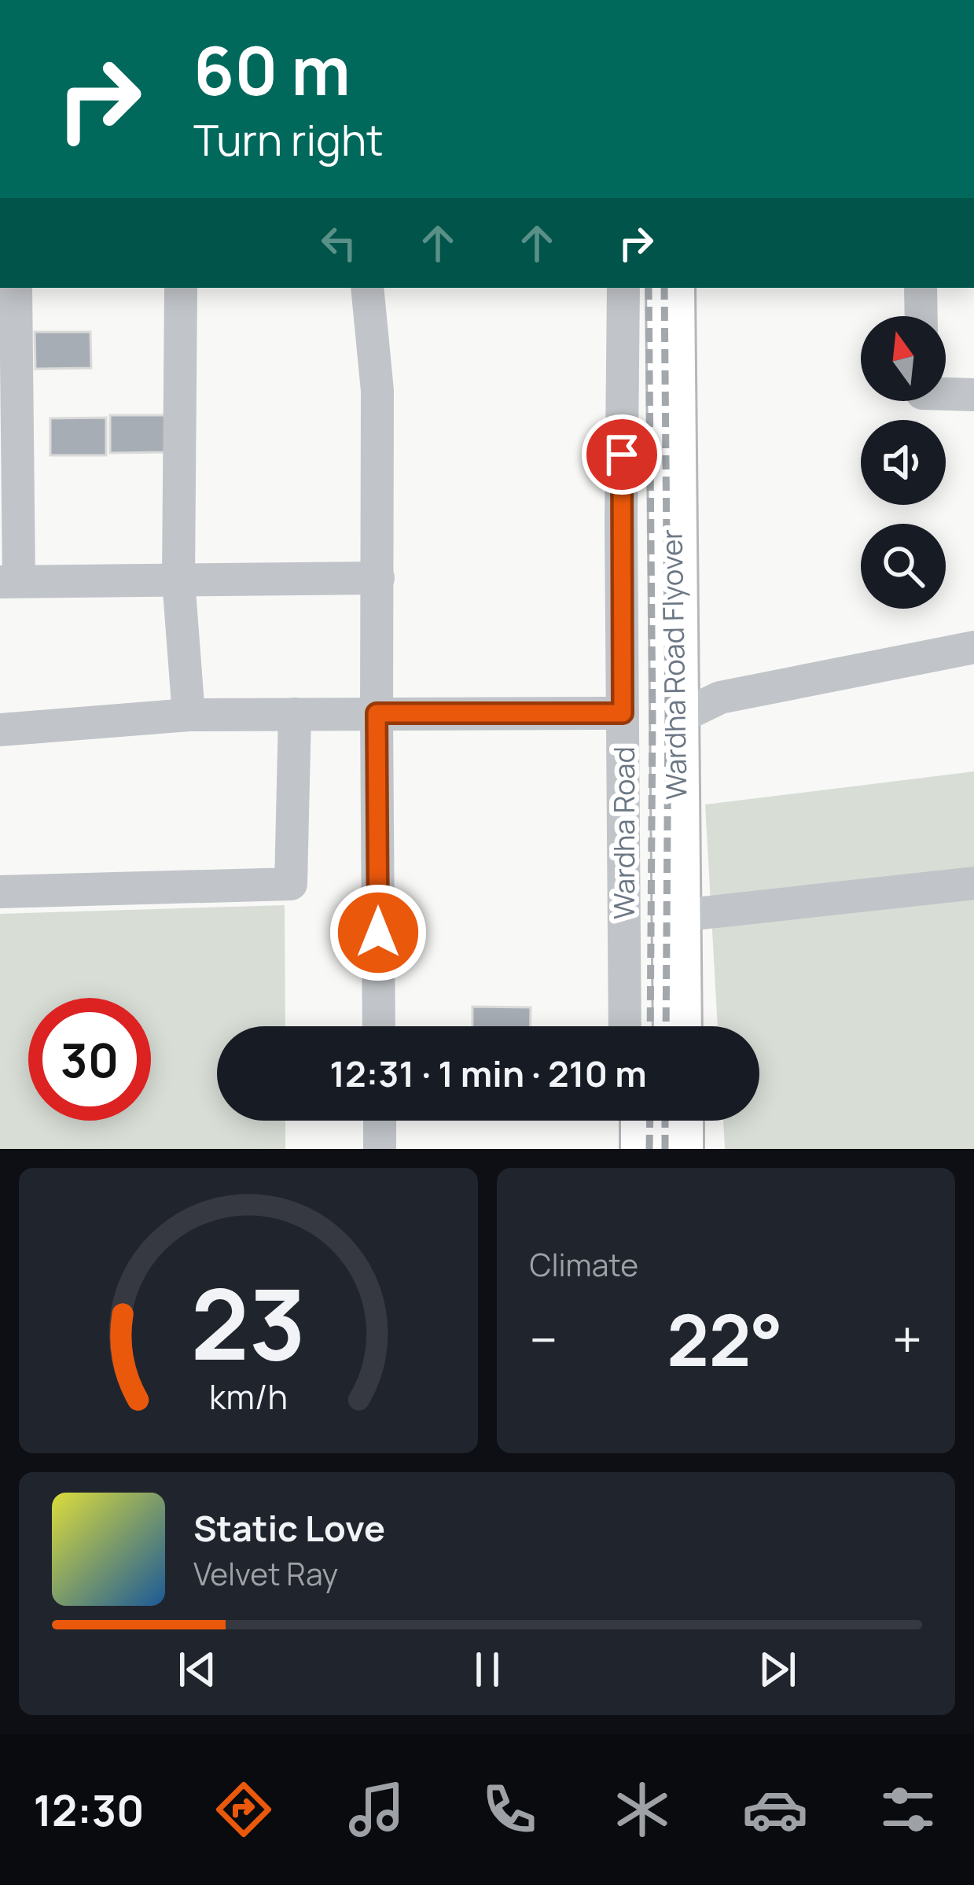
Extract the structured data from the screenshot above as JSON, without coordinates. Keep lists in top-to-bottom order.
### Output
{
  "streets": {
    "highway": ["Wardha Road Flyover"],
    "street": ["Wardha Road"]
  },
  "north": "top",
  "page": {
    "turn": ["60 m", "Turn right"],
    "limit": "30",
    "trip": "12:31 · 1 min · 210 m",
    "tile": "Climate",
    "heat": ["−", "22°", "+"],
    "song": ["Static Love", "Velvet Ray"],
    "tabs": "12:30",
    "gauge": ["23", "km/h"]
  }
}
